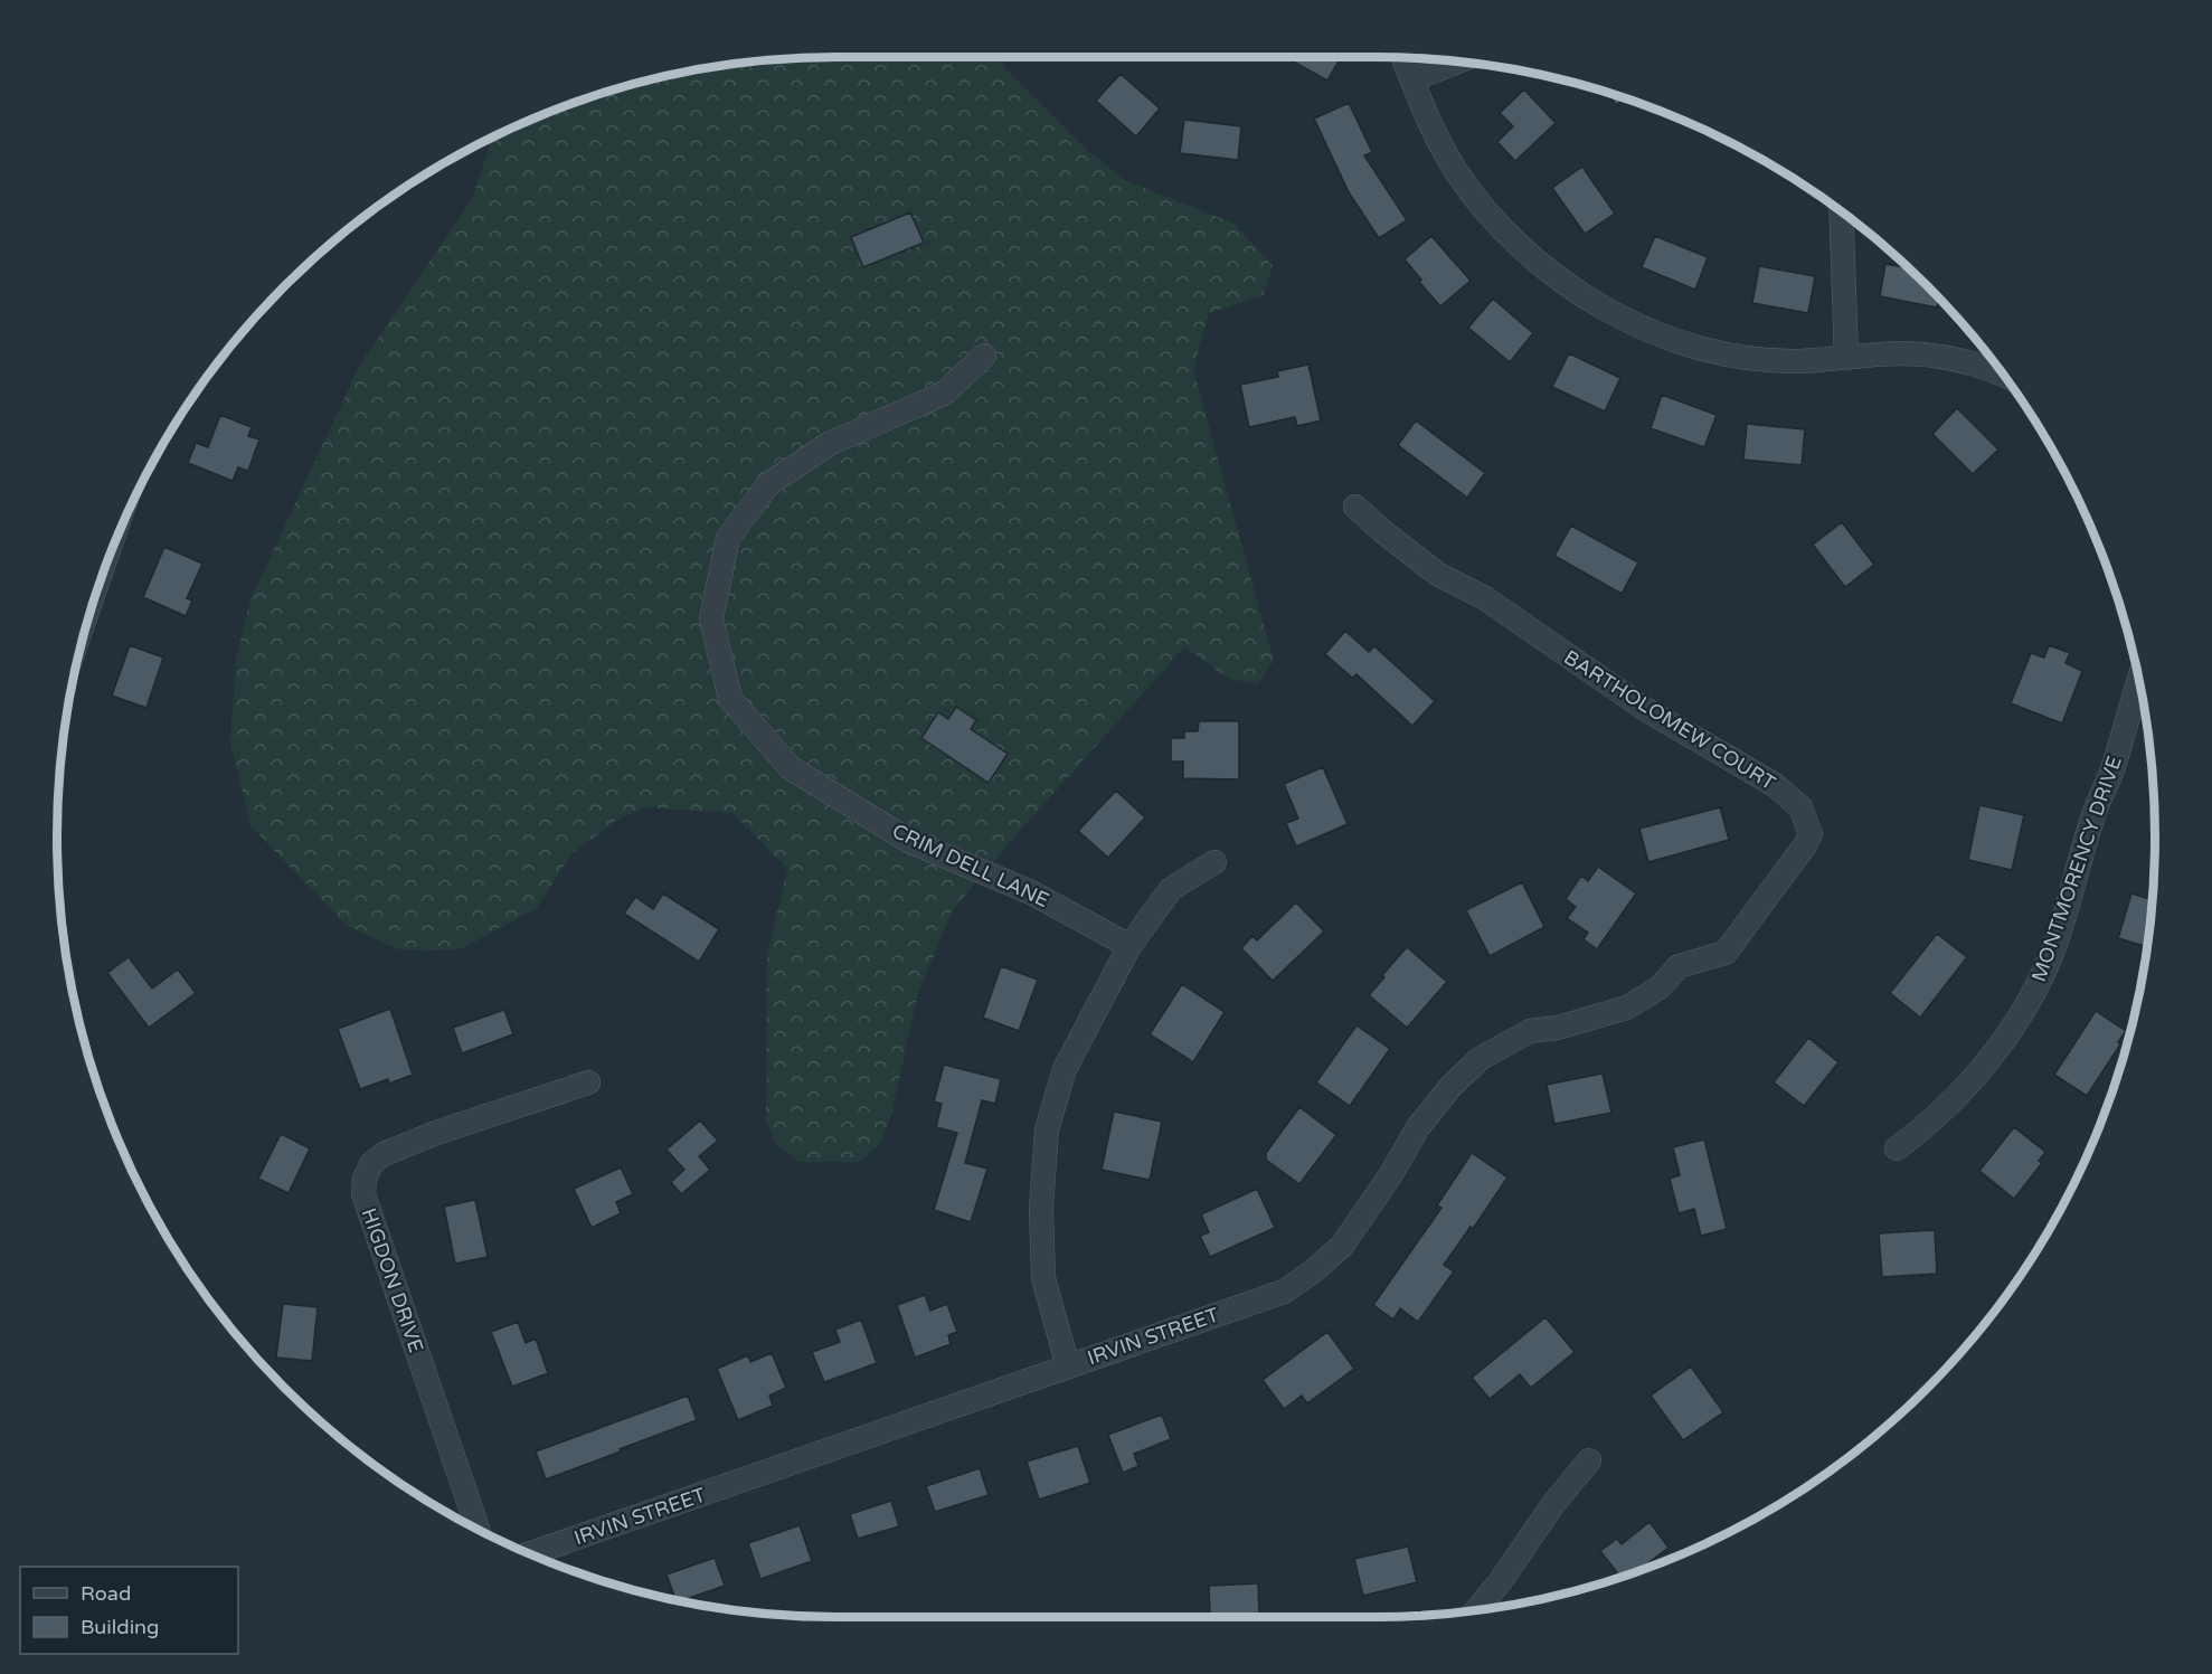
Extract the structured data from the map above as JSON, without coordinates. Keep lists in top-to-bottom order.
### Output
{
  "streets": {
    "street": [
      "BARTHOLOMEW COURT",
      "CRIM DELL LANE",
      "MONTMORENCY DRIVE",
      "HIGDON DRIVE",
      "IRVIN STREET"
    ]
  },
  "crossings": [
    ["BARTHOLOMEW COURT", "IRVIN STREET"]
  ],
  "legend": ["Road", "Building"]
}
